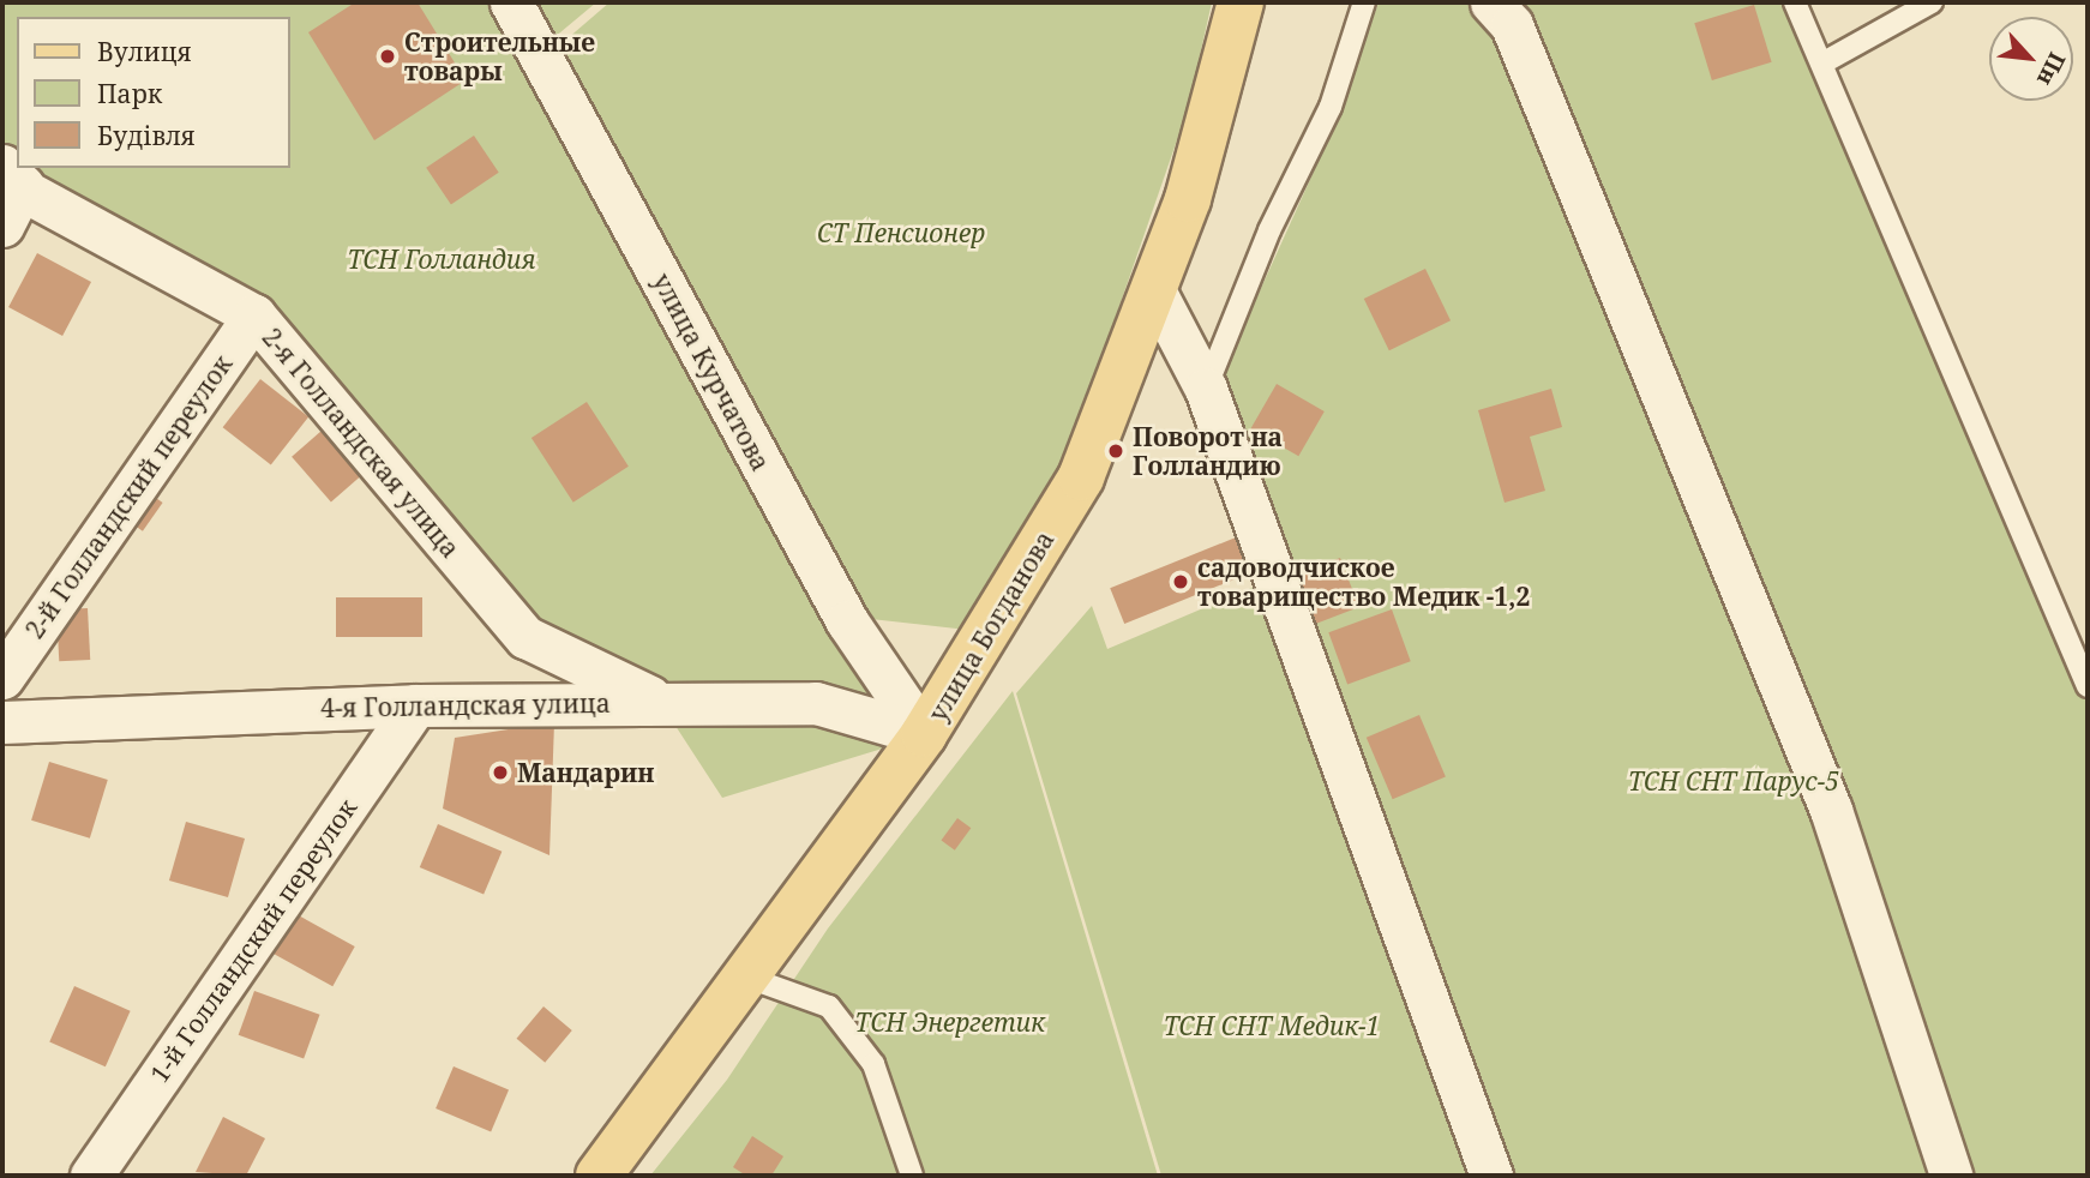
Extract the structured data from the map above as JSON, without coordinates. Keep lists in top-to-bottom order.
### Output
{
  "streets": {
    "main road": ["улица Богданова"],
    "street": [
      "улица Курчатова",
      "2-я Голландская улица",
      "2-й Голландский переулок",
      "4-я Голландская улица",
      "1-й Голландский переулок"
    ]
  },
  "crossings": [
    ["улица Курчатова", "улица Богданова"],
    ["улица Курчатова", "4-я Голландская улица"],
    ["2-я Голландская улица", "2-й Голландский переулок"],
    ["2-я Голландская улица", "4-я Голландская улица"],
    ["улица Богданова", "4-я Голландская улица"],
    ["4-я Голландская улица", "1-й Голландский переулок"]
  ],
  "parks": [
    "СТ Пенсионер",
    "ТСН Голландия",
    "ТСН СНТ Парус-5",
    "ТСН Энергетик",
    "ТСН СНТ Медик-1"
  ],
  "places": [
    "Строительные товары",
    "Поворот на Голландию",
    "садоводчиское товарищество Медик -1,2",
    "Мандарин"
  ],
  "legend": ["Вулиця", "Парк", "Будівля"],
  "north": "bottom right"
}
